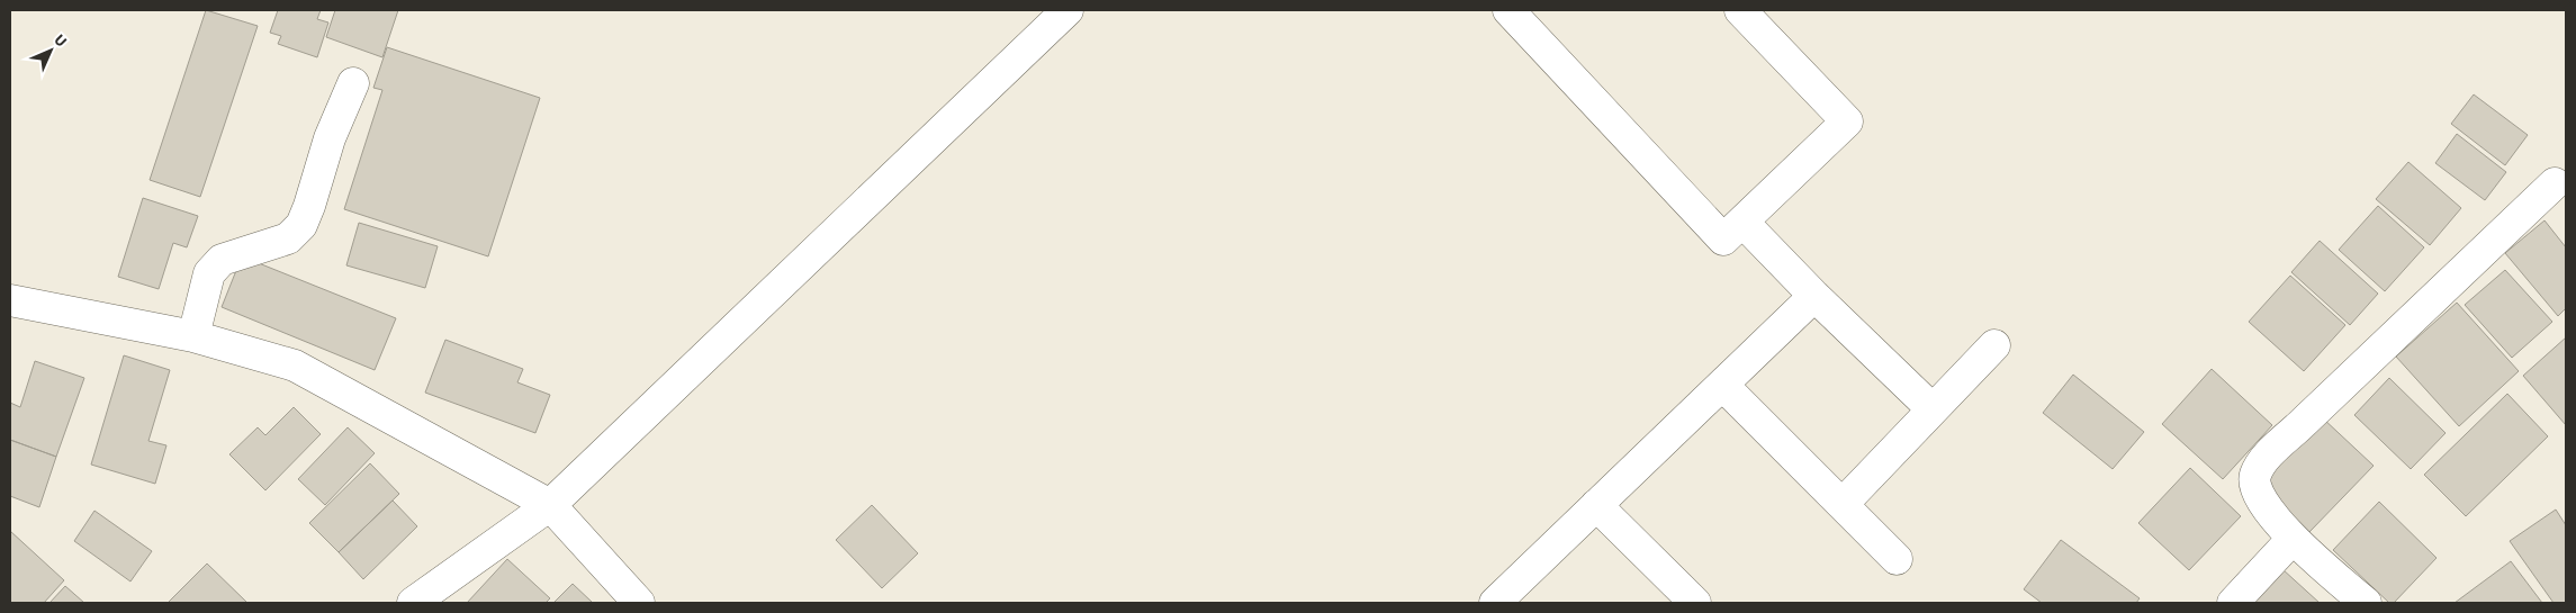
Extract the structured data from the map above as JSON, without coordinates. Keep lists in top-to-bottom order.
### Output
{
  "north": "top right"
}
